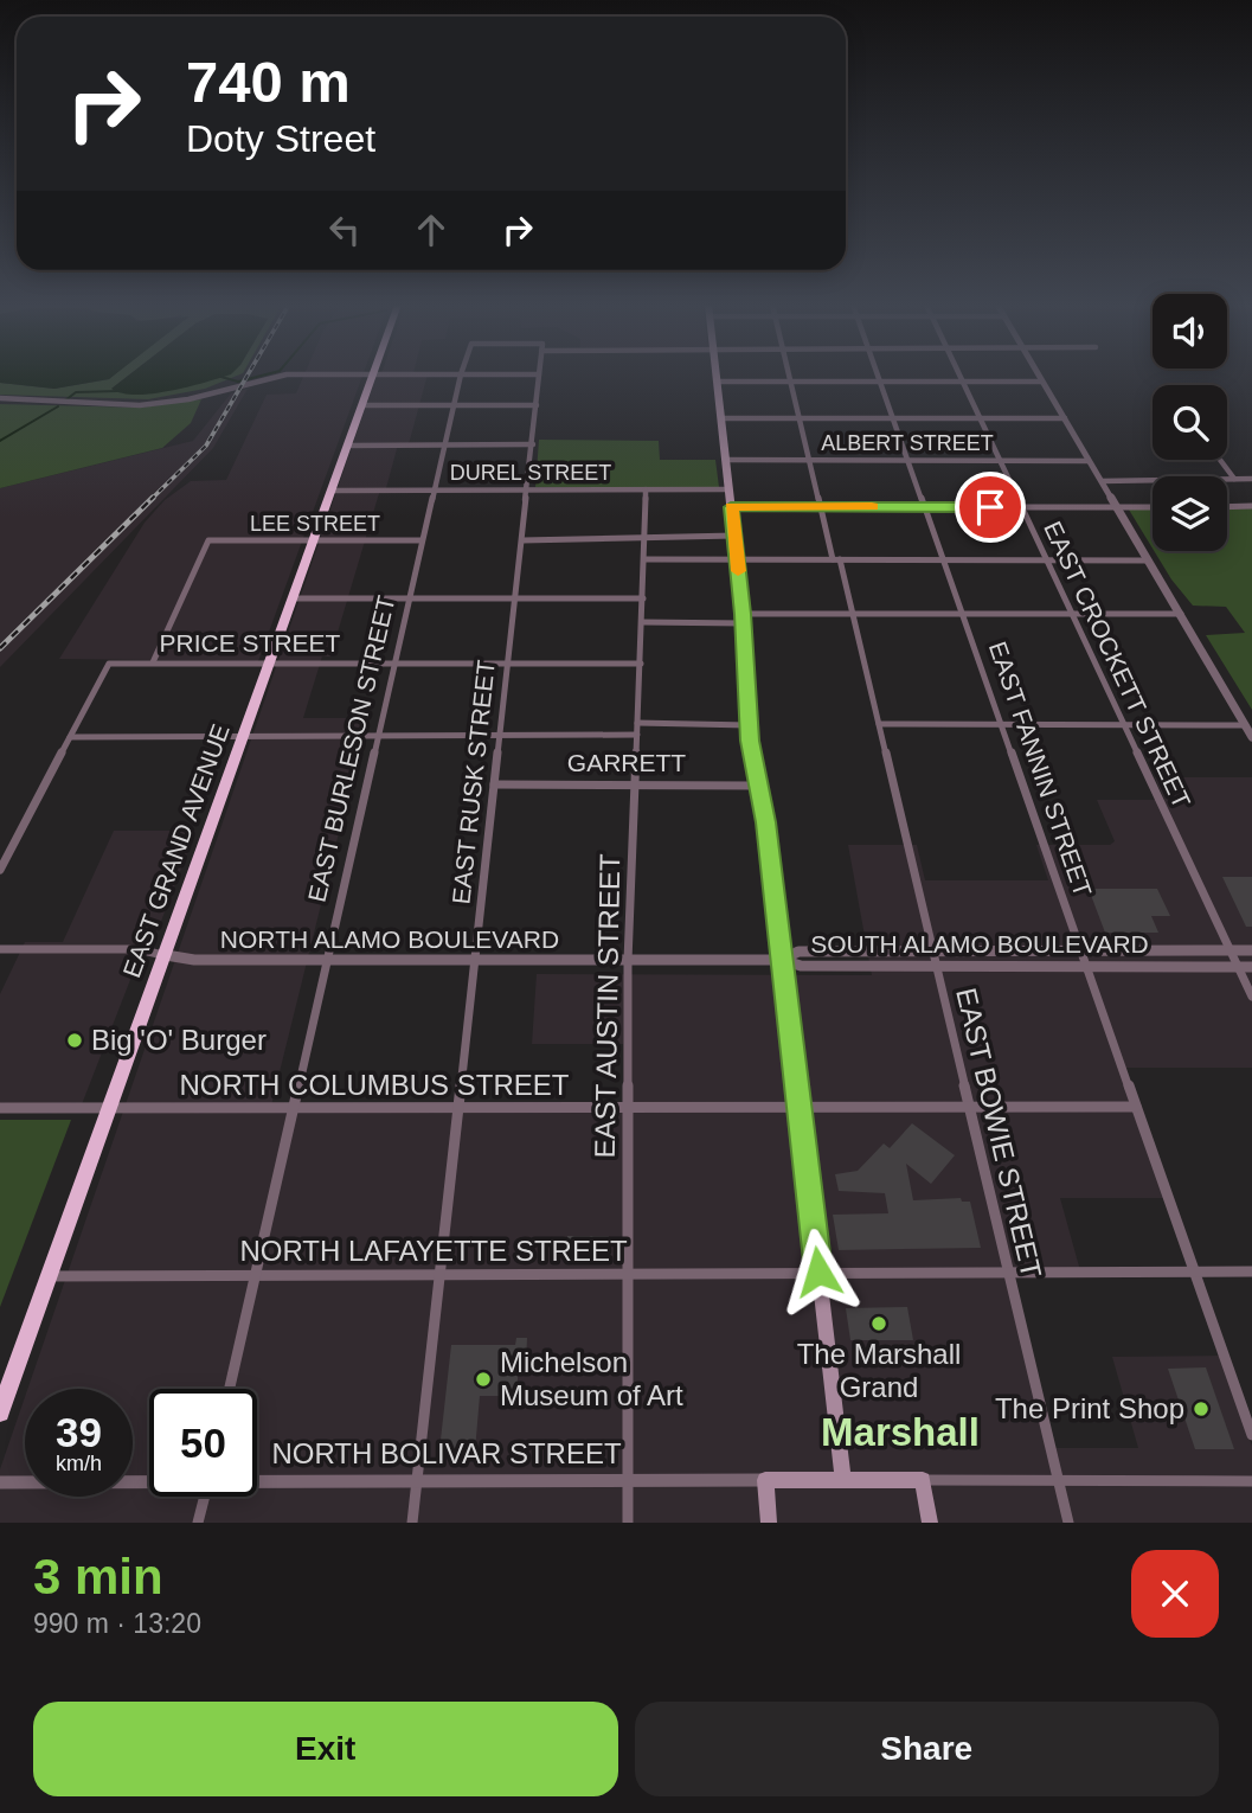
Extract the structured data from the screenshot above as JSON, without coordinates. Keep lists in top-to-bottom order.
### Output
{
  "streets": {
    "highway": ["EAST GRAND AVENUE"],
    "main road": ["NORTH BOLIVAR STREET"],
    "street": [
      "ALBERT STREET",
      "DUREL STREET",
      "LEE STREET",
      "PRICE STREET",
      "EAST CROCKETT STREET",
      "EAST BURLESON STREET",
      "GARRETT",
      "EAST FANNIN STREET",
      "EAST RUSK STREET",
      "NORTH ALAMO BOULEVARD",
      "SOUTH ALAMO BOULEVARD",
      "EAST AUSTIN STREET",
      "NORTH COLUMBUS STREET",
      "EAST BOWIE STREET",
      "NORTH LAFAYETTE STREET"
    ]
  },
  "crossings": [
    ["ALBERT STREET", "EAST CROCKETT STREET"],
    ["ALBERT STREET", "EAST FANNIN STREET"],
    ["ALBERT STREET", "EAST BOWIE STREET"],
    ["DUREL STREET", "EAST BURLESON STREET"],
    ["DUREL STREET", "EAST RUSK STREET"],
    ["DUREL STREET", "EAST GRAND AVENUE"],
    ["DUREL STREET", "EAST AUSTIN STREET"],
    ["LEE STREET", "PRICE STREET"],
    ["LEE STREET", "EAST BURLESON STREET"],
    ["LEE STREET", "EAST GRAND AVENUE"],
    ["PRICE STREET", "EAST BURLESON STREET"],
    ["PRICE STREET", "EAST RUSK STREET"],
    ["PRICE STREET", "EAST GRAND AVENUE"],
    ["PRICE STREET", "EAST AUSTIN STREET"],
    ["EAST CROCKETT STREET", "SOUTH ALAMO BOULEVARD"],
    ["EAST BURLESON STREET", "NORTH ALAMO BOULEVARD"],
    ["EAST BURLESON STREET", "NORTH COLUMBUS STREET"],
    ["EAST BURLESON STREET", "NORTH LAFAYETTE STREET"],
    ["GARRETT", "EAST RUSK STREET"],
    ["GARRETT", "EAST AUSTIN STREET"],
    ["EAST FANNIN STREET", "SOUTH ALAMO BOULEVARD"],
    ["EAST FANNIN STREET", "NORTH COLUMBUS STREET"],
    ["EAST FANNIN STREET", "NORTH LAFAYETTE STREET"],
    ["EAST RUSK STREET", "NORTH ALAMO BOULEVARD"],
    ["EAST RUSK STREET", "NORTH COLUMBUS STREET"],
    ["EAST RUSK STREET", "NORTH LAFAYETTE STREET"],
    ["EAST RUSK STREET", "NORTH BOLIVAR STREET"],
    ["EAST GRAND AVENUE", "NORTH ALAMO BOULEVARD"],
    ["EAST GRAND AVENUE", "NORTH COLUMBUS STREET"],
    ["EAST GRAND AVENUE", "NORTH LAFAYETTE STREET"],
    ["NORTH ALAMO BOULEVARD", "SOUTH ALAMO BOULEVARD"],
    ["NORTH ALAMO BOULEVARD", "EAST AUSTIN STREET"],
    ["SOUTH ALAMO BOULEVARD", "EAST BOWIE STREET"],
    ["EAST AUSTIN STREET", "NORTH COLUMBUS STREET"],
    ["EAST AUSTIN STREET", "NORTH LAFAYETTE STREET"],
    ["EAST AUSTIN STREET", "NORTH BOLIVAR STREET"],
    ["NORTH COLUMBUS STREET", "EAST BOWIE STREET"],
    ["EAST BOWIE STREET", "NORTH LAFAYETTE STREET"]
  ],
  "districts": ["Marshall"],
  "places": [
    "Big 'O' Burger",
    "The Marshall Grand",
    "Michelson Museum of Art",
    "The Print Shop"
  ],
  "page": {
    "turn": ["740 m", "Doty Street"],
    "speed": "39 km/h",
    "limit": "50",
    "heading": ["3 min", "990 m · 13:20"],
    "buttons": ["Exit", "Share"]
  }
}
